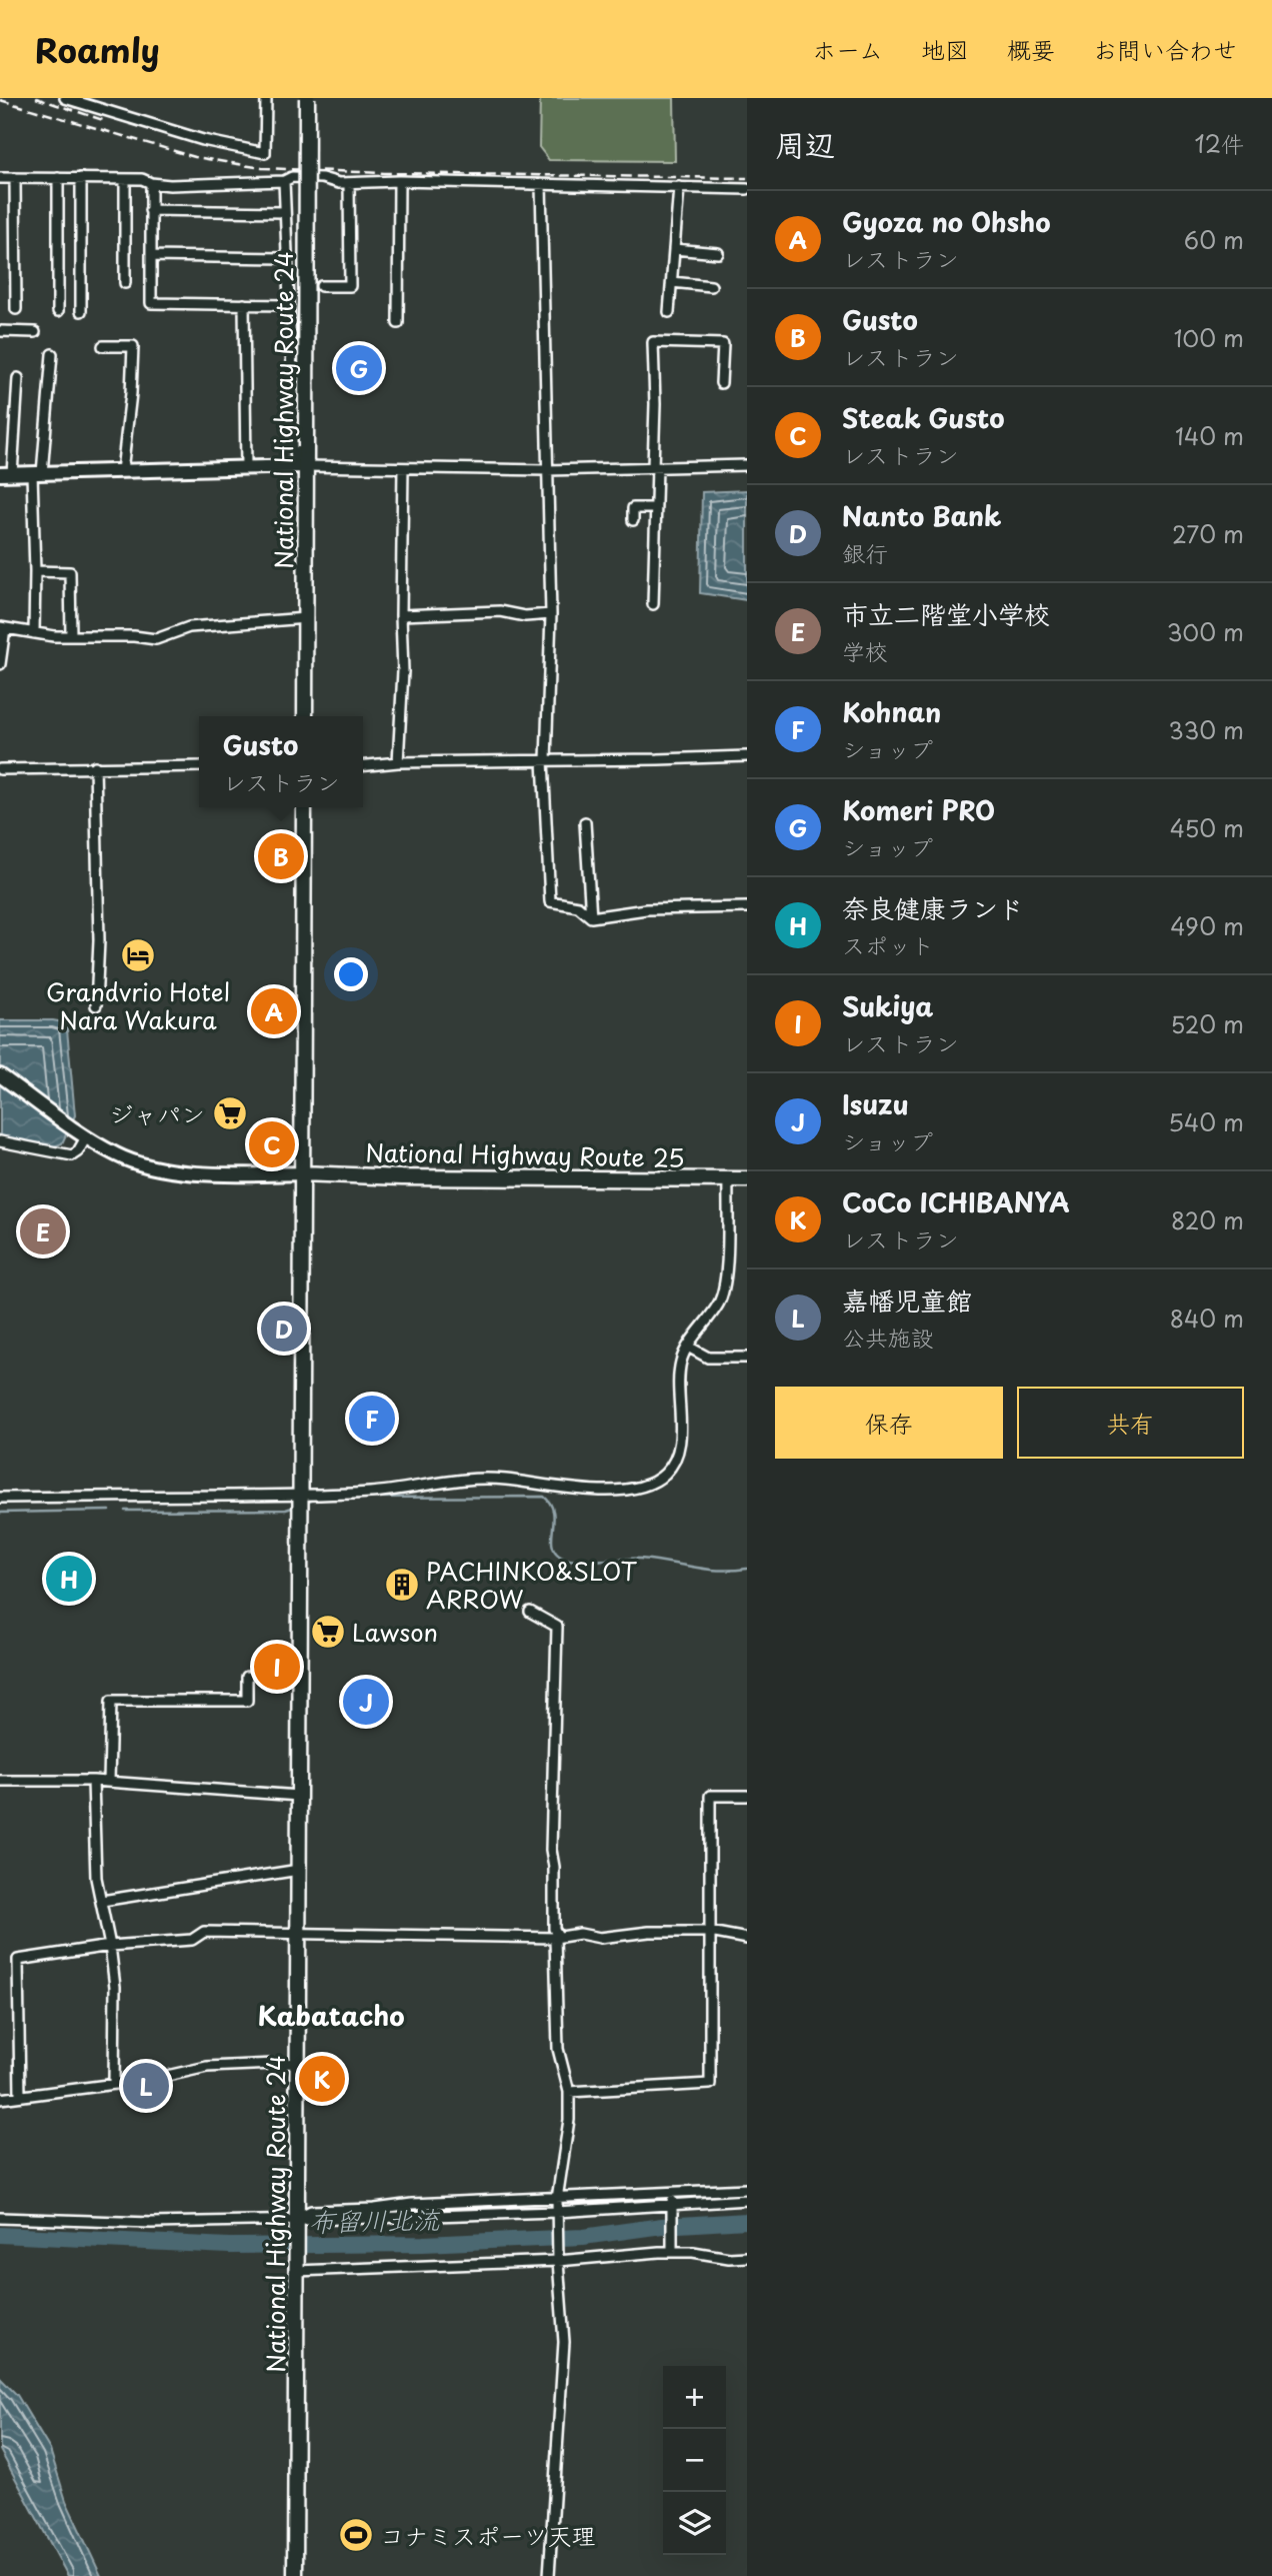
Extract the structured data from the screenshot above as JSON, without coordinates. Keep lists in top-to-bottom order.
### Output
{
  "streets": {
    "highway": ["National Highway Route 24", "National Highway Route 25"]
  },
  "crossings": [
    ["National Highway Route 24", "National Highway Route 25"]
  ],
  "districts": ["Kabatacho"],
  "water": ["布留川北流"],
  "places": {
    "hotel": ["Grandvrio Hotel Nara Wakura"],
    "supermarket": ["ジャパン", "Lawson"],
    "building": ["PACHINKO&SLOT ARROW"],
    "sports": ["コナミスポーツ天理"]
  },
  "page": {
    "header": "Roamly",
    "nav": [
      "ホーム",
      "地図",
      "概要",
      "お問い合わせ"
    ],
    "heading": ["周辺", "12件"],
    "list": [
      {
        "mark": "A",
        "name": "Gyoza no Ohsho",
        "note": "レストラン",
        "value": "60 m"
      },
      {
        "mark": "B",
        "name": "Gusto",
        "note": "レストラン",
        "value": "100 m"
      },
      {
        "mark": "C",
        "name": "Steak Gusto",
        "note": "レストラン",
        "value": "140 m"
      },
      {
        "mark": "D",
        "name": "Nanto Bank",
        "note": "銀行",
        "value": "270 m"
      },
      {
        "mark": "E",
        "name": "市立二階堂小学校",
        "note": "学校",
        "value": "300 m"
      },
      {
        "mark": "F",
        "name": "Kohnan",
        "note": "ショップ",
        "value": "330 m"
      },
      {
        "mark": "G",
        "name": "Komeri PRO",
        "note": "ショップ",
        "value": "450 m"
      },
      {
        "mark": "H",
        "name": "奈良健康ランド",
        "note": "スポット",
        "value": "490 m"
      },
      {
        "mark": "I",
        "name": "Sukiya",
        "note": "レストラン",
        "value": "520 m"
      },
      {
        "mark": "J",
        "name": "Isuzu",
        "note": "ショップ",
        "value": "540 m"
      },
      {
        "mark": "K",
        "name": "CoCo ICHIBANYA",
        "note": "レストラン",
        "value": "820 m"
      },
      {
        "mark": "L",
        "name": "嘉幡児童館",
        "note": "公共施設",
        "value": "840 m"
      }
    ],
    "pins": [
      "G",
      "B",
      "A",
      "C",
      "E",
      "D",
      "F",
      "H",
      "I",
      "J",
      "K",
      "L"
    ],
    "popup": ["Gusto", "レストラン"],
    "buttons": ["保存", "共有"],
    "map_buttons": ["+", "−"]
  }
}
